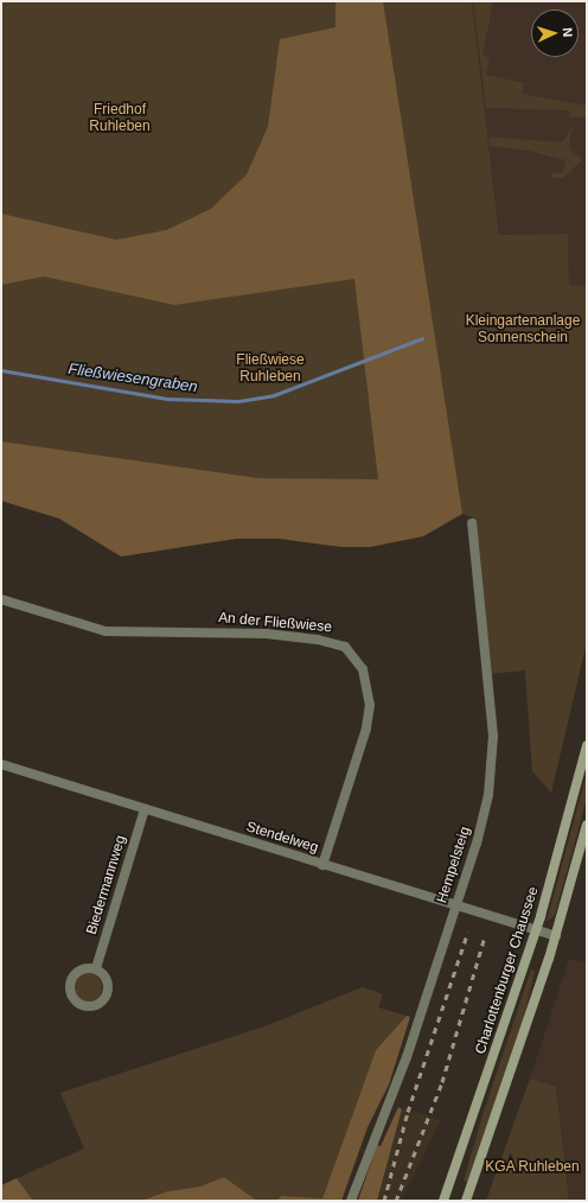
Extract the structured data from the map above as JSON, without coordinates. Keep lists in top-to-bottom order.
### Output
{
  "streets": {
    "main road": ["Charlottenburger Chaussee"],
    "street": [
      "An der Fließwiese",
      "Stendelweg",
      "Hempelsteig",
      "Biedermannweg"
    ]
  },
  "crossings": [
    ["An der Fließwiese", "Stendelweg"],
    ["Stendelweg", "Hempelsteig"],
    ["Stendelweg", "Biedermannweg"],
    ["Stendelweg", "Charlottenburger Chaussee"]
  ],
  "water": ["Fließwiesengraben"],
  "parks": [
    "Friedhof Ruhleben",
    "Kleingartenanlage Sonnenschein",
    "Fließwiese Ruhleben",
    "KGA Ruhleben"
  ],
  "north": "right"
}
